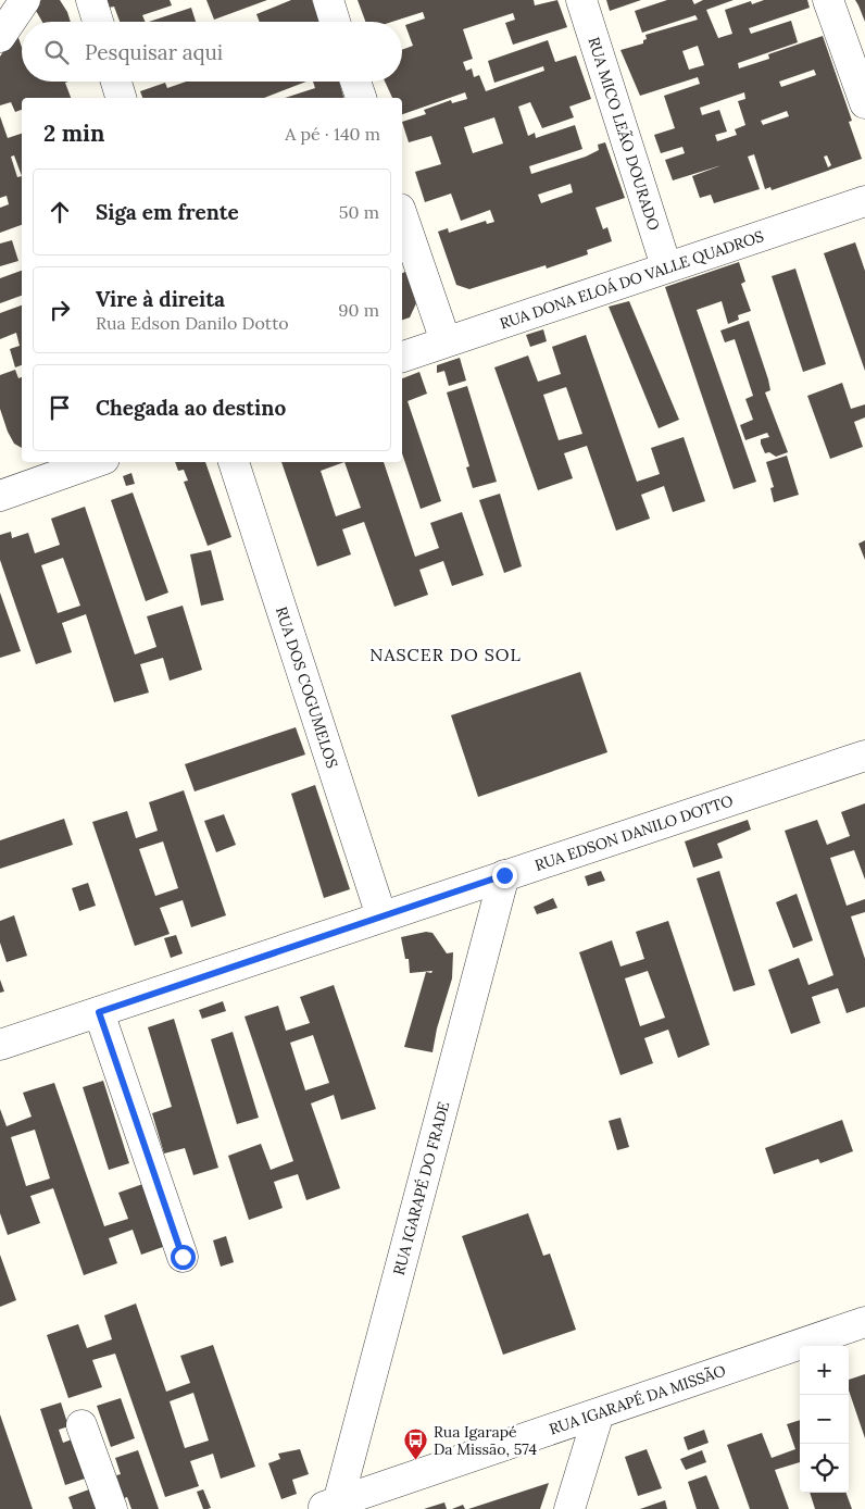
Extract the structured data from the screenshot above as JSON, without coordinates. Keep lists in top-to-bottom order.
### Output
{
  "streets": {
    "street": [
      "RUA MICO LEÃO DOURADO",
      "RUA DONA ELOÁ DO VALLE QUADROS",
      "RUA DOS COGUMELOS",
      "RUA EDSON DANILO DOTTO",
      "RUA IGARAPÉ DO FRADE",
      "RUA IGARAPÉ DA MISSÃO"
    ]
  },
  "crossings": [
    ["RUA MICO LEÃO DOURADO", "RUA DONA ELOÁ DO VALLE QUADROS"],
    ["RUA DOS COGUMELOS", "RUA EDSON DANILO DOTTO"],
    ["RUA EDSON DANILO DOTTO", "RUA IGARAPÉ DO FRADE"],
    ["RUA IGARAPÉ DO FRADE", "RUA IGARAPÉ DA MISSÃO"]
  ],
  "districts": ["NASCER DO SOL"],
  "places": {
    "bus stop": ["Rua Igarapé Da Missão, 574"]
  },
  "page": {
    "search": "Pesquisar aqui",
    "heading": ["2 min", "A pé · 140 m"],
    "list": [
      ["Siga em frente", "50 m"],
      ["Vire à direita", "Rua Edson Danilo Dotto", "90 m"],
      "Chegada ao destino"
    ],
    "map_buttons": ["+", "−"]
  }
}
